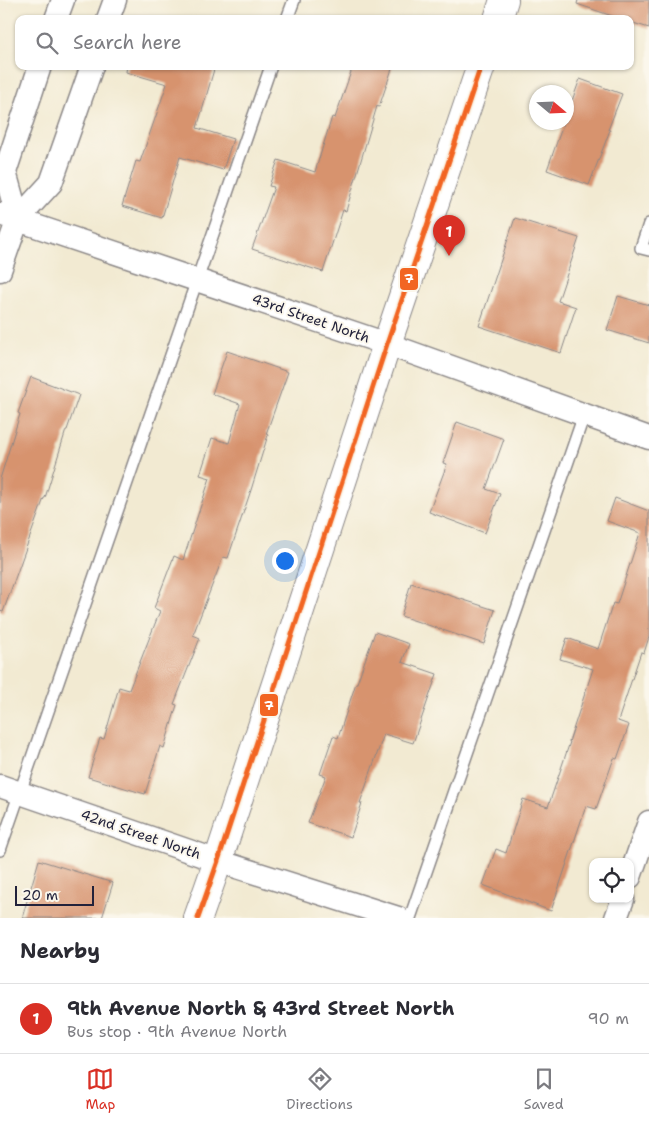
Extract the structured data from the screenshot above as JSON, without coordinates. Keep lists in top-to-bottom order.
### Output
{
  "streets": {
    "street": ["43rd Street North", "42nd Street North"]
  },
  "lines": ["transit line 7"],
  "scale_bar": "20 m",
  "north": "right",
  "page": {
    "search": "Search here",
    "pins": "1",
    "scale": "20 m",
    "heading": "Nearby",
    "list": [
      {
        "mark": "1",
        "name": "9th Avenue North & 43rd Street North",
        "note": "Bus stop · 9th Avenue North",
        "value": "90 m"
      }
    ],
    "nav": ["Map", "Directions", "Saved"]
  }
}
